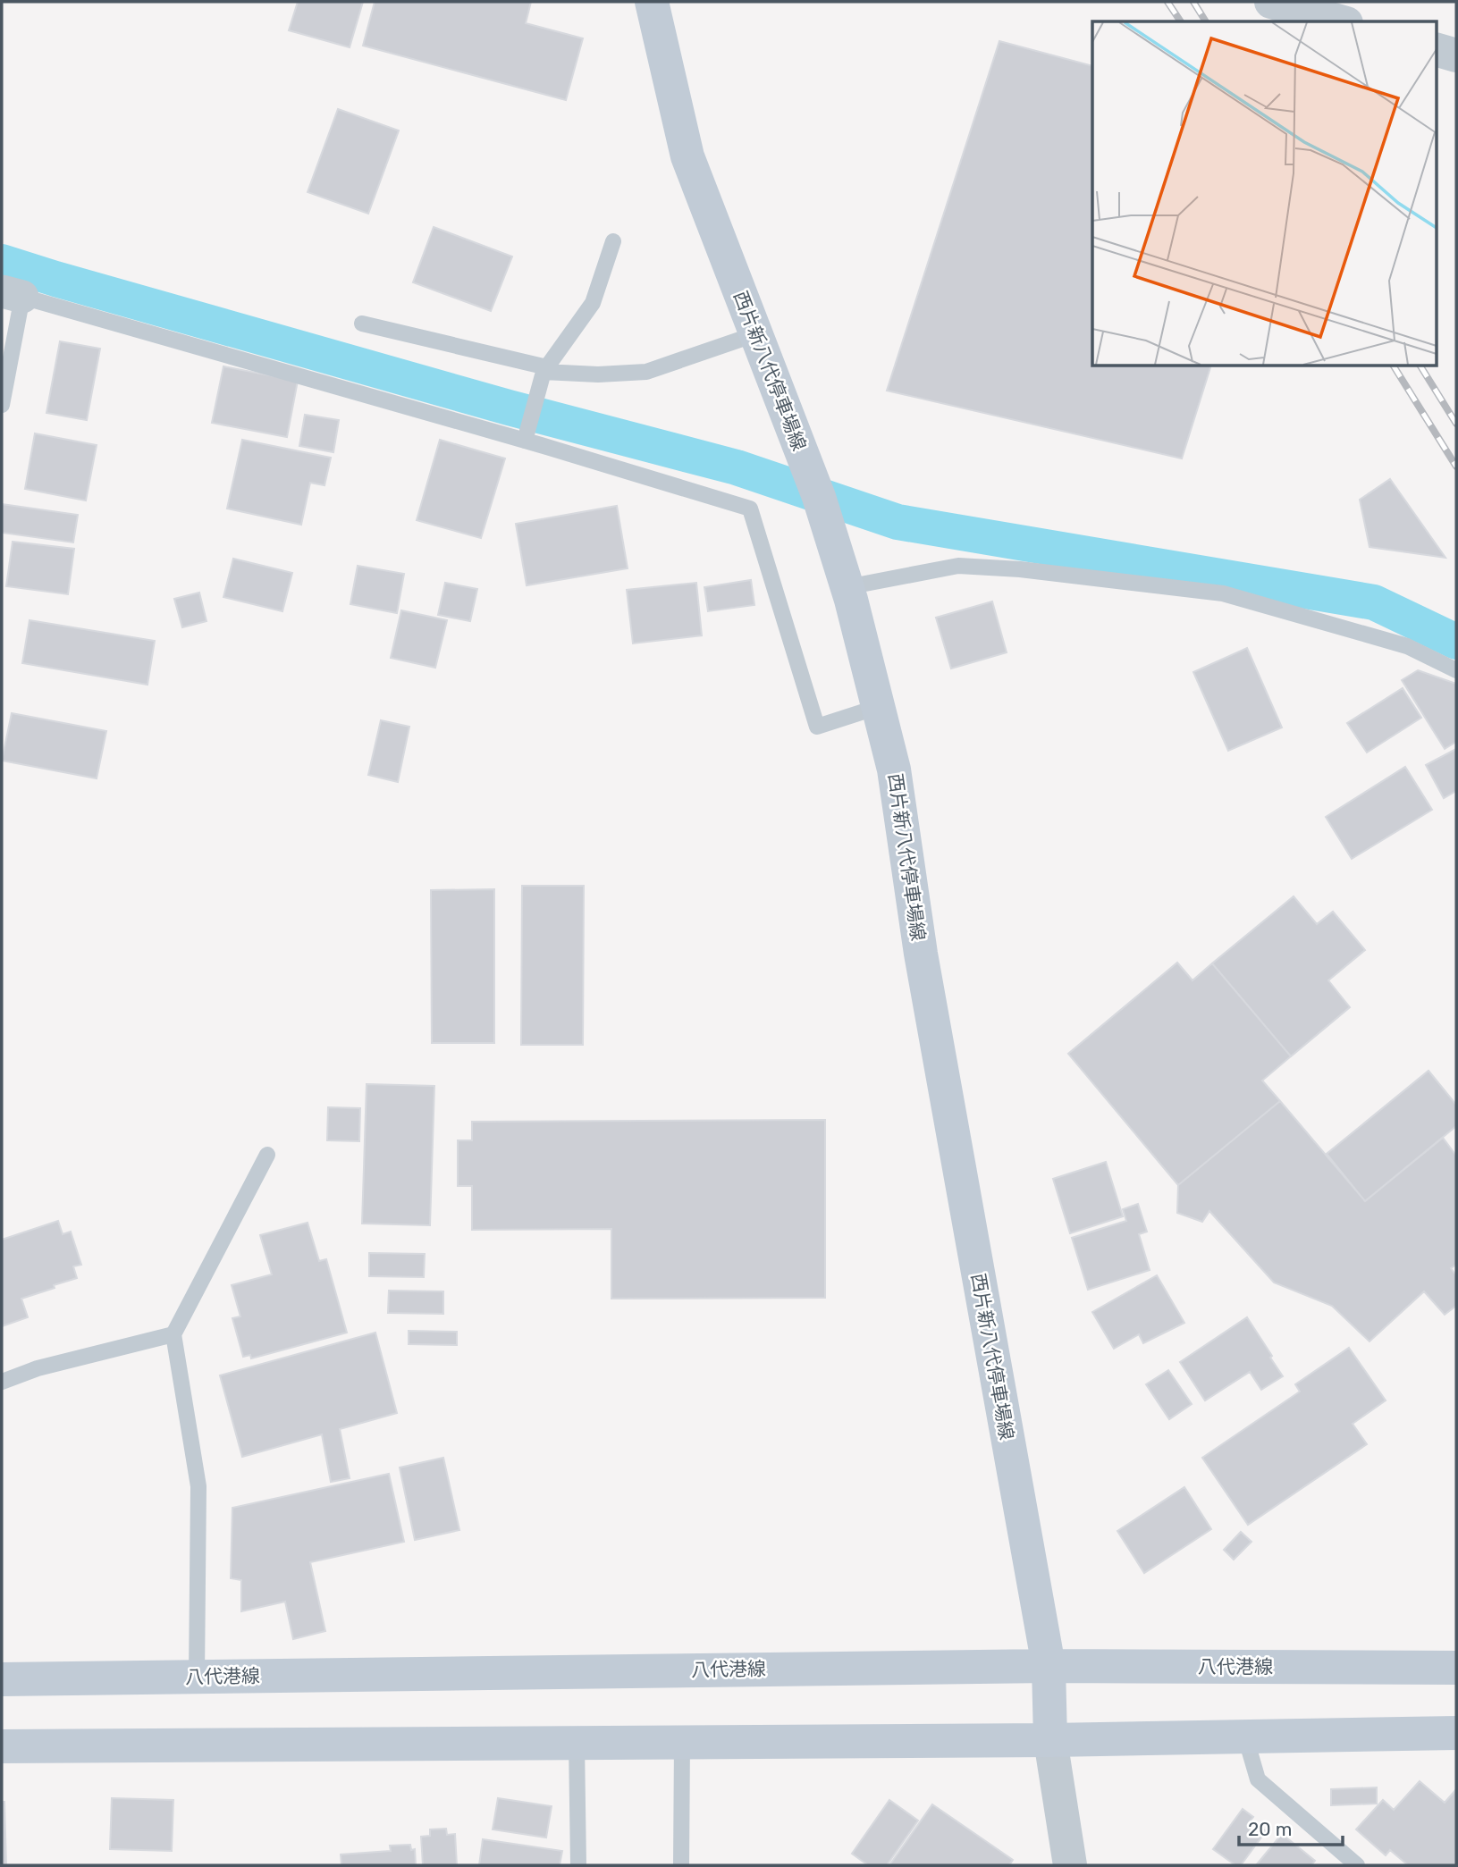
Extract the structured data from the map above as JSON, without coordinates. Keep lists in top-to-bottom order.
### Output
{
  "streets": {
    "main road": ["西片新八代停車場線", "八代港線"]
  },
  "crossings": [
    ["西片新八代停車場線", "八代港線"]
  ],
  "scale_bar": "20 m"
}
